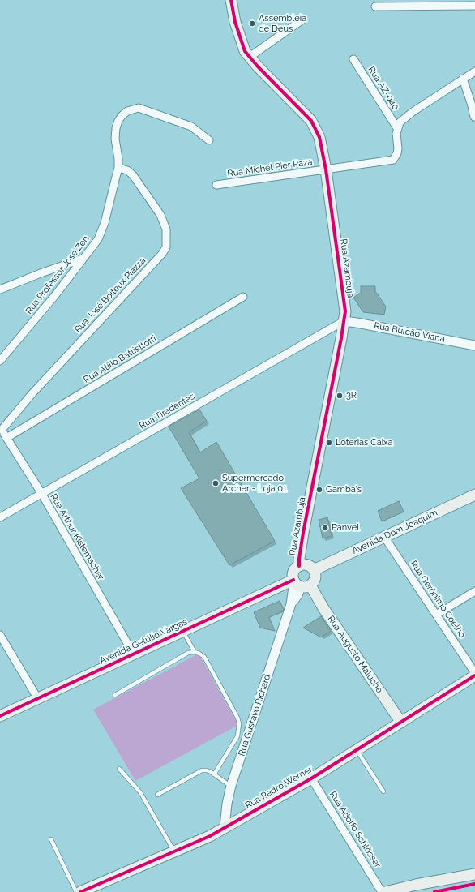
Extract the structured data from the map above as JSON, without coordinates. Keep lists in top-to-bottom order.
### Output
{
  "streets": {
    "main road": [
      "Rua Azambuja",
      "Avenida Dom Joaquim",
      "Avenida Getúlio Vargas",
      "Rua Augusto Maluche",
      "Rua Pedro Werner"
    ],
    "street": [
      "Rua AZ-040",
      "Rua Michel Pier Paza",
      "Rua Professor José Zen",
      "Rua José Boiteux Piazza",
      "Rua Bulcão Viana",
      "Rua Atílio Battisttotti",
      "Rua Tiradentes",
      "Rua Arthur Kistemacher",
      "Rua Gerônimo Coelho",
      "Rua Gustavo Richard",
      "Rua Adolfo Schlösser"
    ]
  },
  "crossings": [
    ["Rua AZ-040", "Rua Michel Pier Paza"],
    ["Rua Michel Pier Paza", "Rua Azambuja"],
    ["Rua Azambuja", "Rua Bulcão Viana"],
    ["Rua Azambuja", "Rua Tiradentes"],
    ["Rua Azambuja", "Avenida Dom Joaquim"],
    ["Rua Azambuja", "Avenida Getúlio Vargas"],
    ["Rua Azambuja", "Rua Augusto Maluche"],
    ["Rua Azambuja", "Rua Gustavo Richard"],
    ["Rua Professor José Zen", "Rua José Boiteux Piazza"],
    ["Rua José Boiteux Piazza", "Rua Arthur Kistemacher"],
    ["Rua Bulcão Viana", "Rua Tiradentes"],
    ["Rua Atílio Battisttotti", "Rua Arthur Kistemacher"],
    ["Rua Tiradentes", "Rua Arthur Kistemacher"],
    ["Avenida Dom Joaquim", "Rua Gerônimo Coelho"],
    ["Avenida Dom Joaquim", "Avenida Getúlio Vargas"],
    ["Avenida Dom Joaquim", "Rua Augusto Maluche"],
    ["Avenida Dom Joaquim", "Rua Gustavo Richard"],
    ["Rua Arthur Kistemacher", "Avenida Getúlio Vargas"],
    ["Avenida Getúlio Vargas", "Rua Augusto Maluche"],
    ["Avenida Getúlio Vargas", "Rua Gustavo Richard"],
    ["Rua Augusto Maluche", "Rua Gustavo Richard"],
    ["Rua Augusto Maluche", "Rua Pedro Werner"],
    ["Rua Gustavo Richard", "Rua Pedro Werner"],
    ["Rua Pedro Werner", "Rua Adolfo Schlösser"]
  ],
  "places": [
    "Assembleia de Deus",
    "3R",
    "Loterias Caixa",
    "Supermercado Archer - Loja 01",
    "Gamba's",
    "Panvel"
  ]
}
